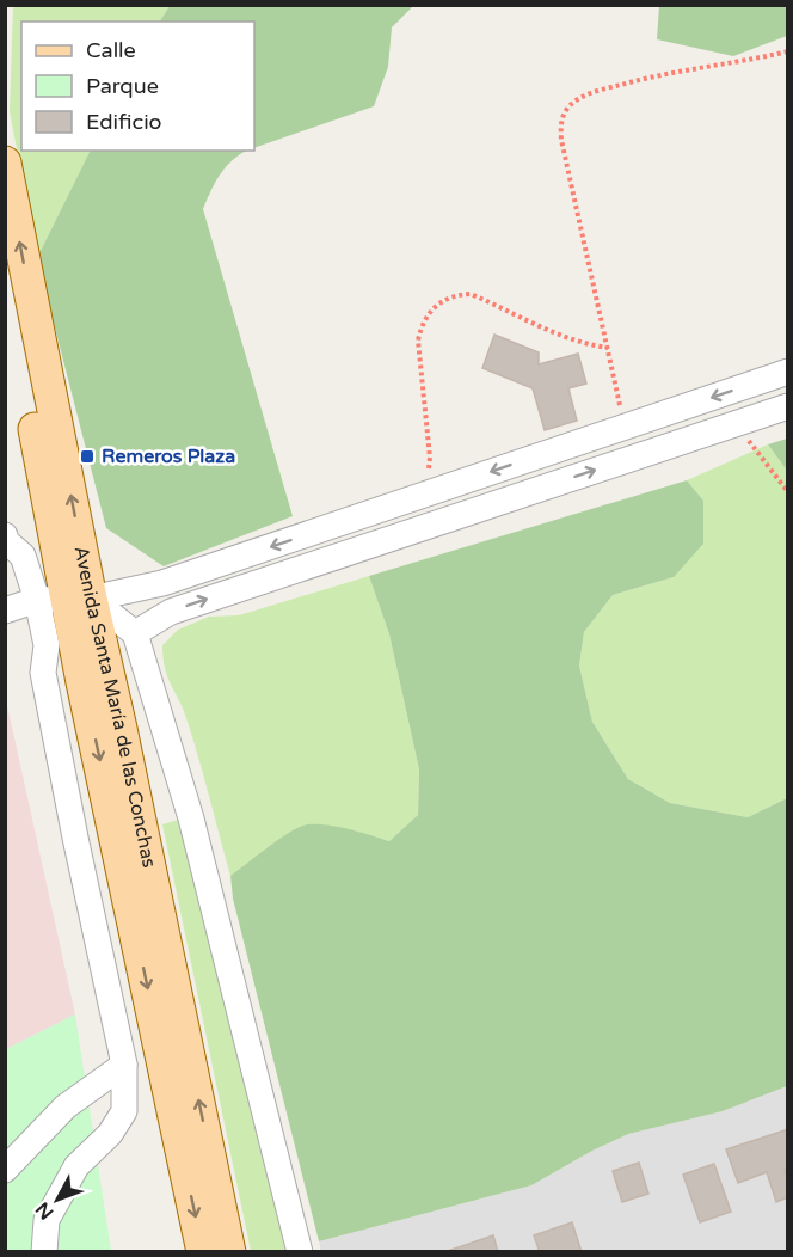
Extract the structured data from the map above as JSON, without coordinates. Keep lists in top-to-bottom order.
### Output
{
  "streets": {
    "main road": ["Avenida Santa María de las Conchas"]
  },
  "places": {
    "transit": ["Remeros Plaza"]
  },
  "legend": ["Calle", "Parque", "Edificio"],
  "north": "bottom left"
}
